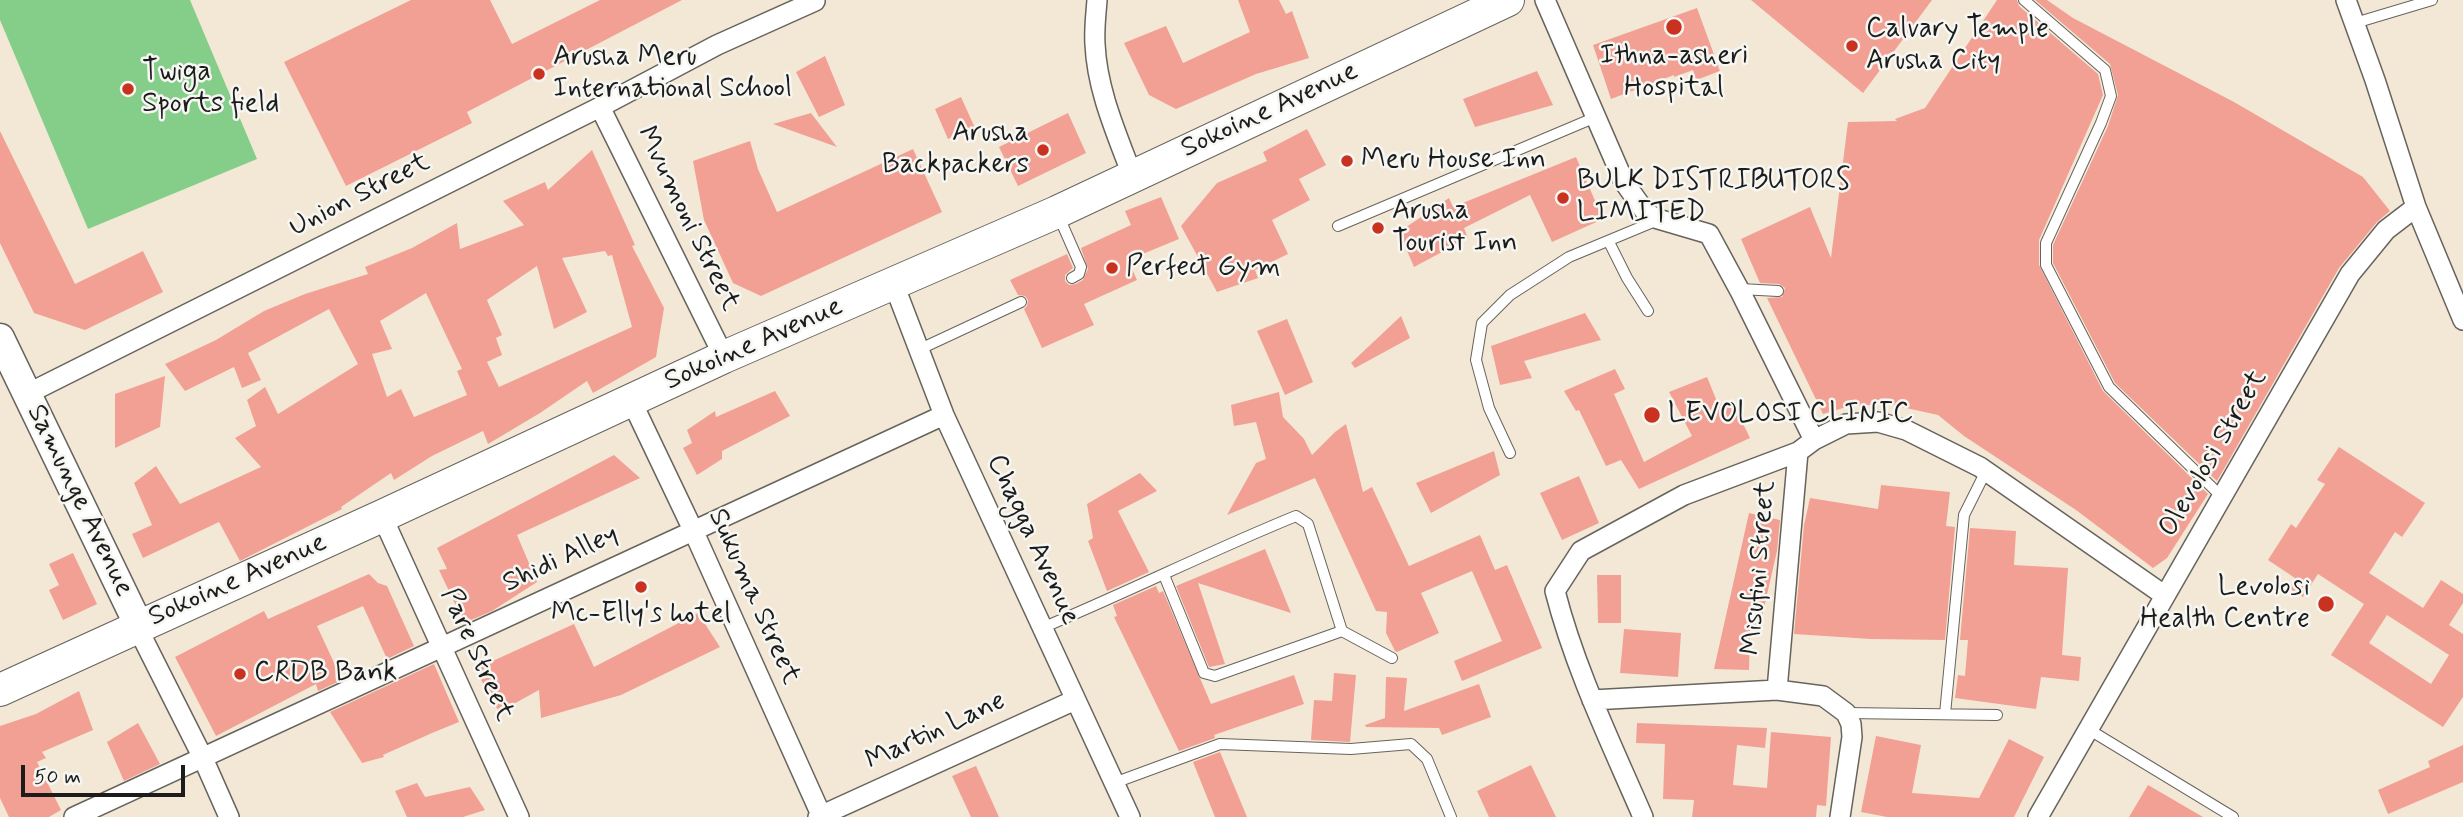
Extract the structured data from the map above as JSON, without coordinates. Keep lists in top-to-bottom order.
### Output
{
  "streets": {
    "main road": ["Sokoine Avenue"],
    "street": [
      "Union Street",
      "Mvumoni Street",
      "Olevolosi Street",
      "Samunge Avenue",
      "Chagga Avenue",
      "Shidi Alley",
      "Misufini Street",
      "Sukuma Street",
      "Pare Street",
      "Martin Lane"
    ]
  },
  "crossings": [
    ["Sokoine Avenue", "Mvumoni Street"],
    ["Sokoine Avenue", "Samunge Avenue"],
    ["Sokoine Avenue", "Chagga Avenue"],
    ["Sokoine Avenue", "Sukuma Street"],
    ["Sokoine Avenue", "Pare Street"],
    ["Union Street", "Mvumoni Street"],
    ["Union Street", "Samunge Avenue"],
    ["Chagga Avenue", "Shidi Alley"],
    ["Chagga Avenue", "Martin Lane"],
    ["Shidi Alley", "Sukuma Street"],
    ["Shidi Alley", "Pare Street"],
    ["Sukuma Street", "Martin Lane"]
  ],
  "places": [
    "Ithna-asheri Hospital",
    "Calvary Temple Arusha City",
    "Arusha Meru International School",
    "Twiga Sports field",
    "Arusha Backpackers",
    "Meru House Inn",
    "BULK DISTRIBUTORS LIMITED",
    "Arusha Tourist Inn",
    "Perfect Gym",
    "LEVOLOSI CLINIC",
    "Mc-Elly's hotel",
    "Levolosi Health Centre",
    "CRDB Bank"
  ],
  "scale_bar": "50 m"
}
